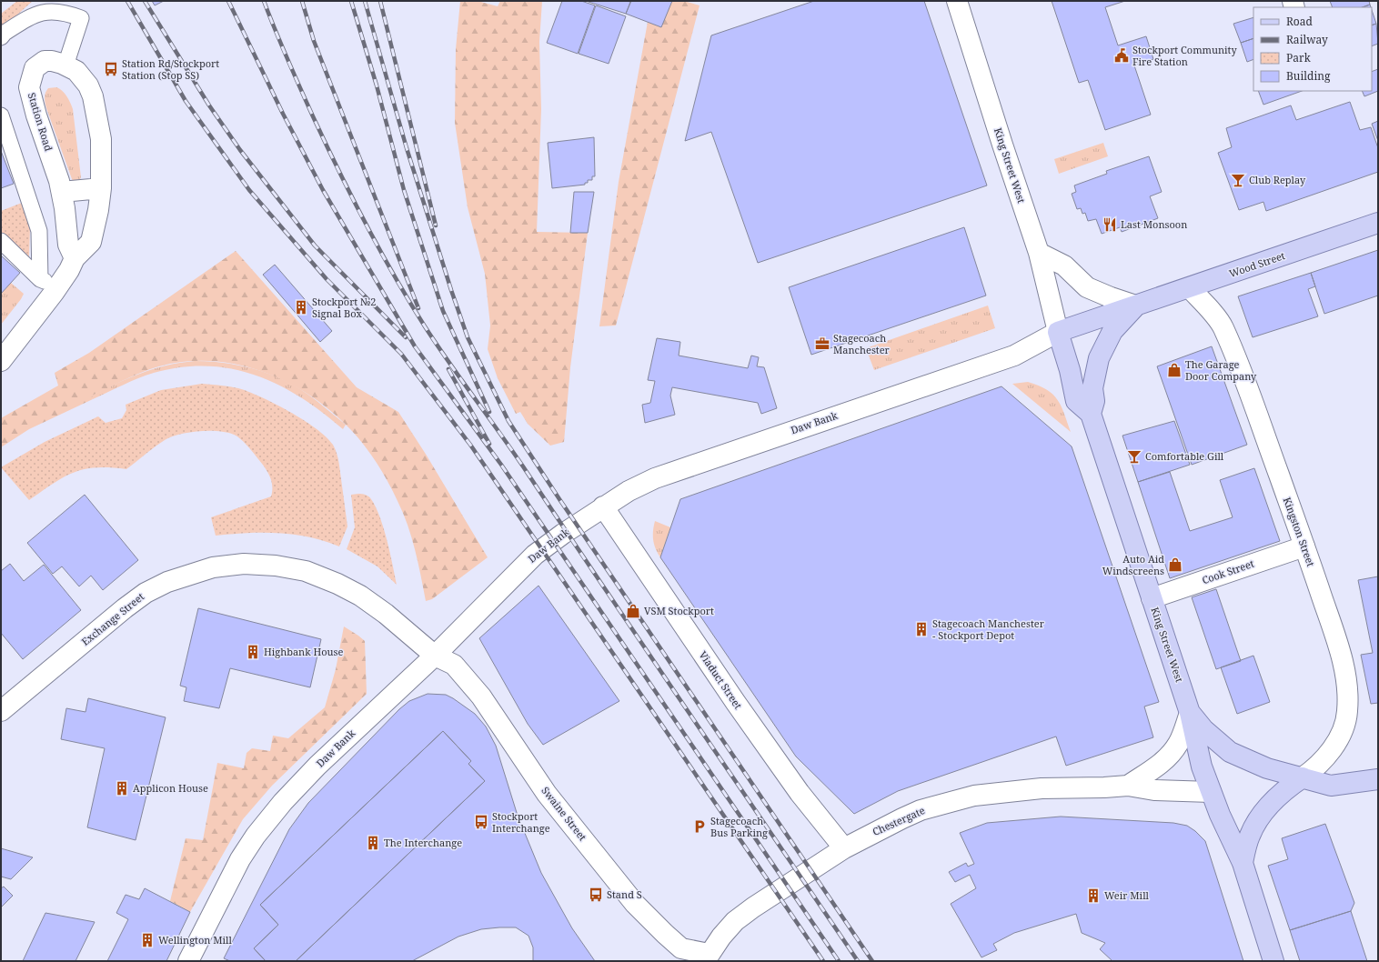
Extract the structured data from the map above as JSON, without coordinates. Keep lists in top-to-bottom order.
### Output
{
  "streets": {
    "main road": ["King Street West", "Wood Street"],
    "street": [
      "Station Road",
      "Daw Bank",
      "Kingston Street",
      "Cook Street",
      "Exchange Street",
      "Viaduct Street",
      "Swaine Street",
      "Chestergate"
    ]
  },
  "crossings": [
    ["King Street West", "Daw Bank"],
    ["King Street West", "Cook Street"],
    ["King Street West", "Chestergate"],
    ["Wood Street", "Kingston Street"],
    ["Daw Bank", "Exchange Street"],
    ["Daw Bank", "Viaduct Street"],
    ["Daw Bank", "Swaine Street"],
    ["Kingston Street", "Cook Street"],
    ["Exchange Street", "Swaine Street"],
    ["Viaduct Street", "Chestergate"],
    ["Swaine Street", "Chestergate"]
  ],
  "places": {
    "public building": ["Stockport Community Fire Station"],
    "bus stop": ["Station Rd/Stockport Station (Stop SS)", "Stockport Interchange", "Stand S"],
    "bar": ["Club Replay", "Comfortable Gill"],
    "restaurant": ["Last Monsoon"],
    "building": [
      "Stockport №2 Signal Box",
      "Stagecoach Manchester - Stockport Depot",
      "Highbank House",
      "Applicon House",
      "The Interchange",
      "Weir Mill",
      "Wellington Mill"
    ],
    "office": ["Stagecoach Manchester"],
    "shop": ["The Garage Door Company", "Auto Aid Windscreens", "VSM Stockport"],
    "parking": ["Stagecoach Bus Parking"]
  },
  "legend": [
    "Road",
    "Railway",
    "Park",
    "Building"
  ]
}
